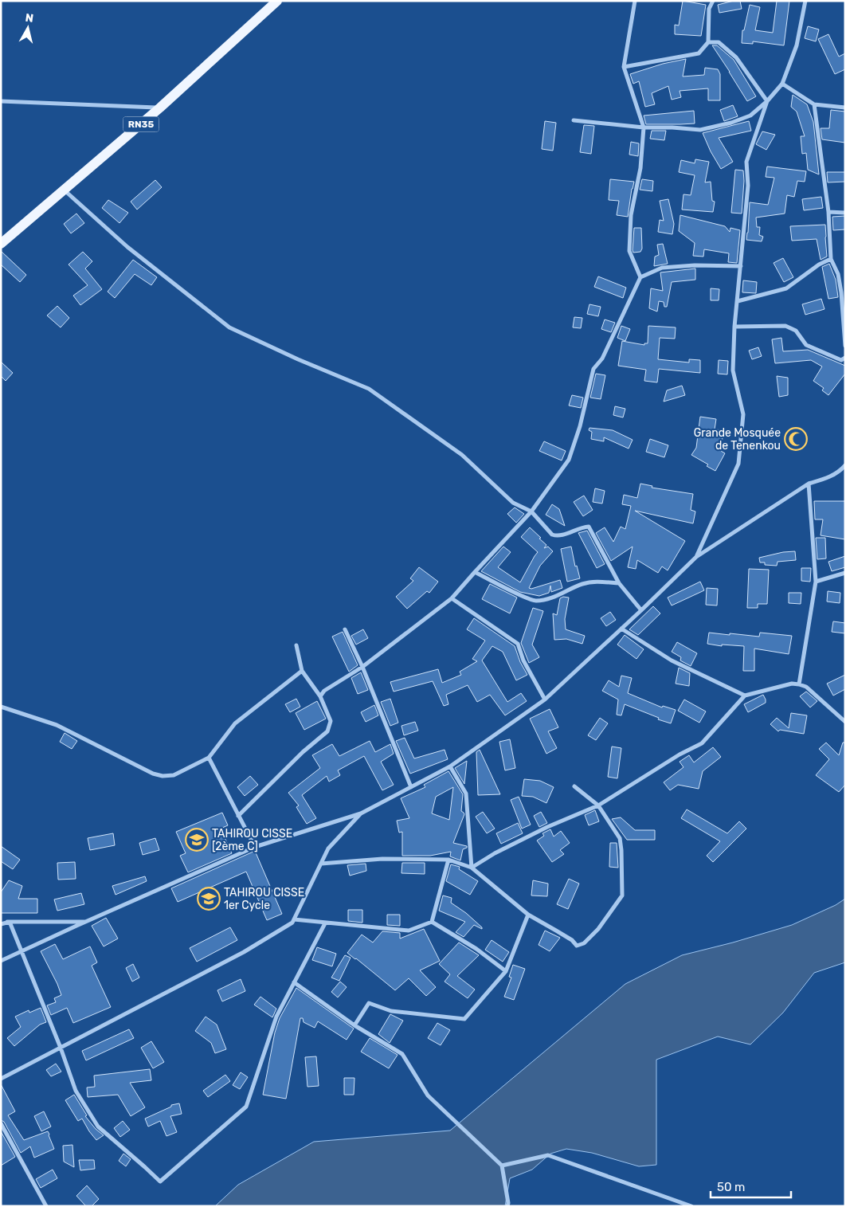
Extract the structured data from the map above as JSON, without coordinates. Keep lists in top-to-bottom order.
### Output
{
  "streets": {
    "main road": ["RN35"]
  },
  "places": {
    "mosque": ["Grande Mosquée de Tenenkou"],
    "school or university": ["TAHIROU CISSE [2ème C]", "TAHIROU CISSE 1er Cycle"]
  },
  "scale_bar": "50 m",
  "north": "top"
}
